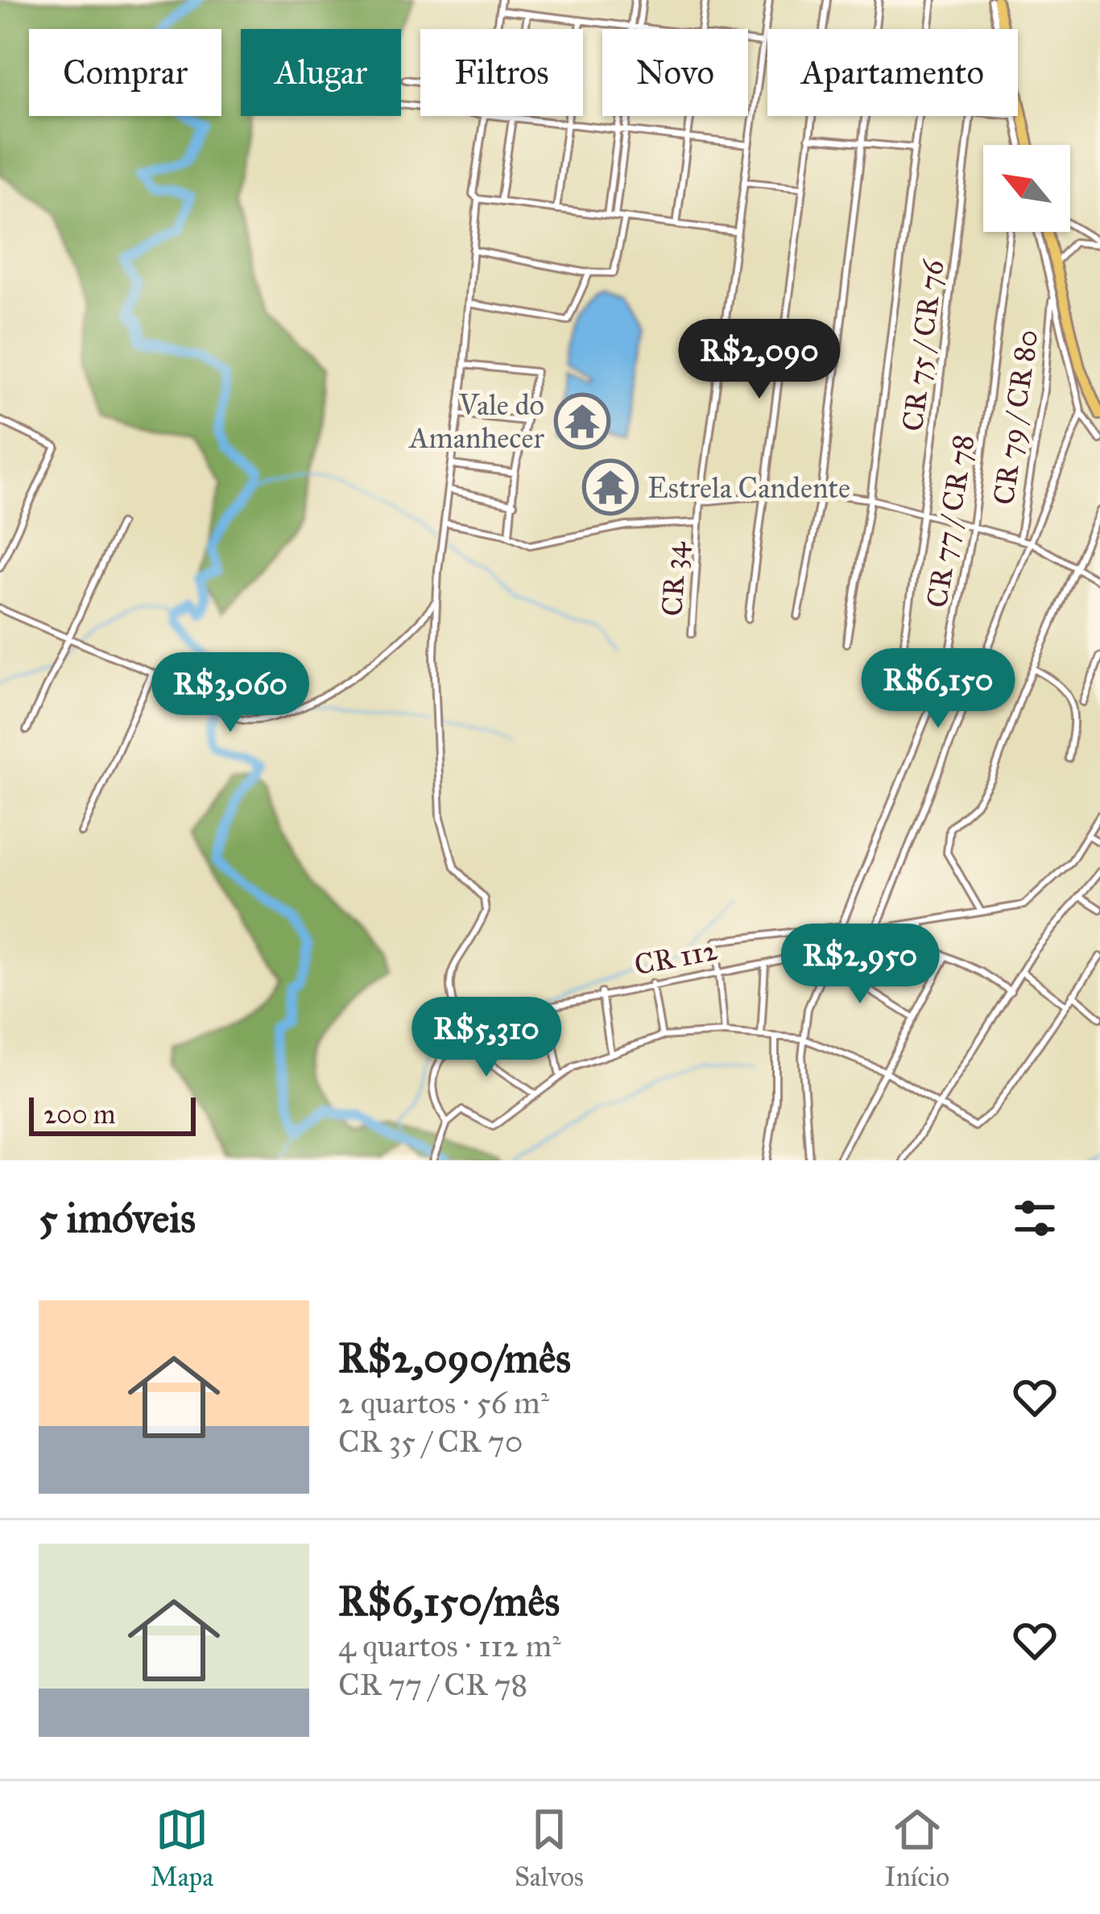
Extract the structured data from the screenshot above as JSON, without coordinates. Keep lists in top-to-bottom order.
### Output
{
  "streets": {
    "street": [
      "CR 75 / CR 76",
      "CR 79 / CR 80",
      "CR 77 / CR 78",
      "CR 34",
      "CR 112"
    ]
  },
  "crossings": [
    ["CR 77 / CR 78", "CR 112"]
  ],
  "places": {
    "temple": ["Vale do Amanhecer", "Estrela Candente"]
  },
  "scale_bar": "200 m",
  "north": "top left",
  "page": {
    "chip": [
      "Comprar",
      "Alugar",
      "Filtros",
      "Novo",
      "Apartamento"
    ],
    "price": [
      "R$2,090",
      "R$6,150",
      "R$3,060",
      "R$2,950",
      "R$5,310"
    ],
    "scale": "200 m",
    "heading": "5 imóveis",
    "list": [
      {
        "name": "R$2,090/mês",
        "note": "2 quartos · 56 m² · CR 35 / CR 70"
      },
      {
        "name": "R$6,150/mês",
        "note": "4 quartos · 112 m² · CR 77 / CR 78"
      }
    ],
    "tabs": ["Mapa", "Salvos", "Início"]
  }
}
